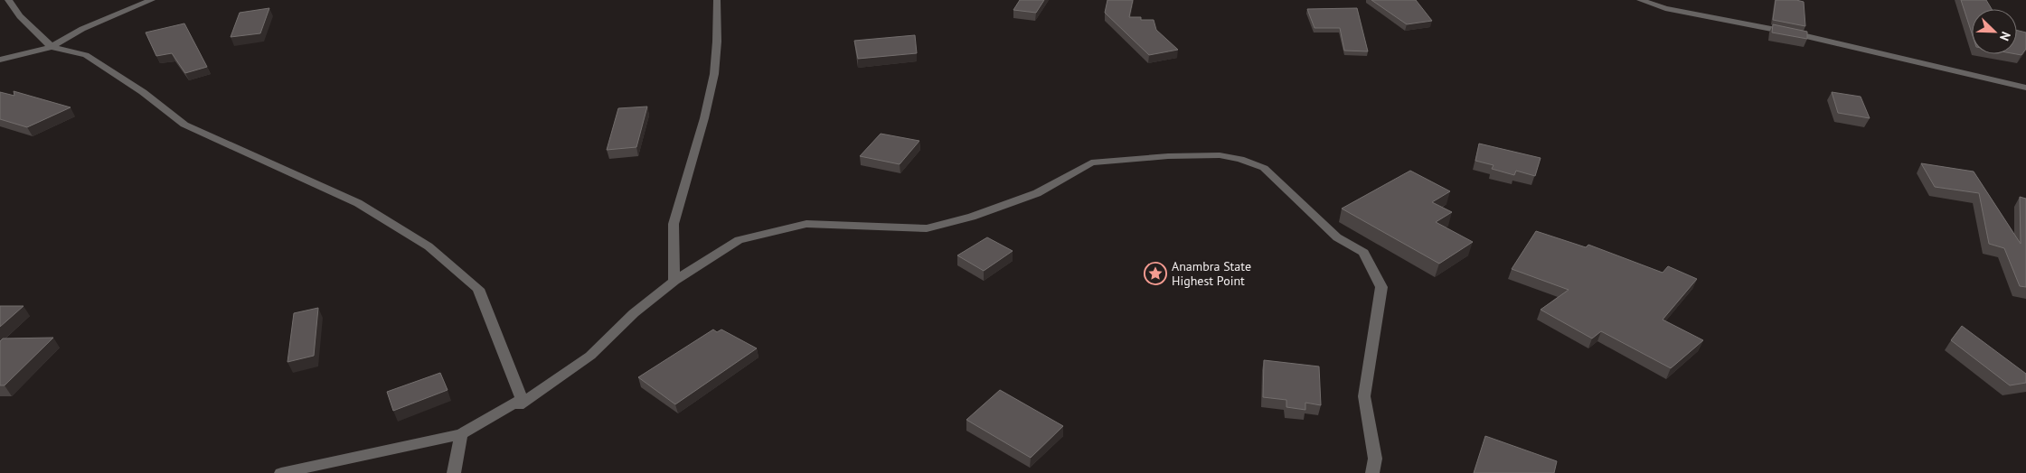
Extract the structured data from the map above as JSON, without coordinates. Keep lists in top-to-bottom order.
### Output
{
  "places": {
    "place": ["Anambra State Highest Point"]
  },
  "north": "bottom right"
}
